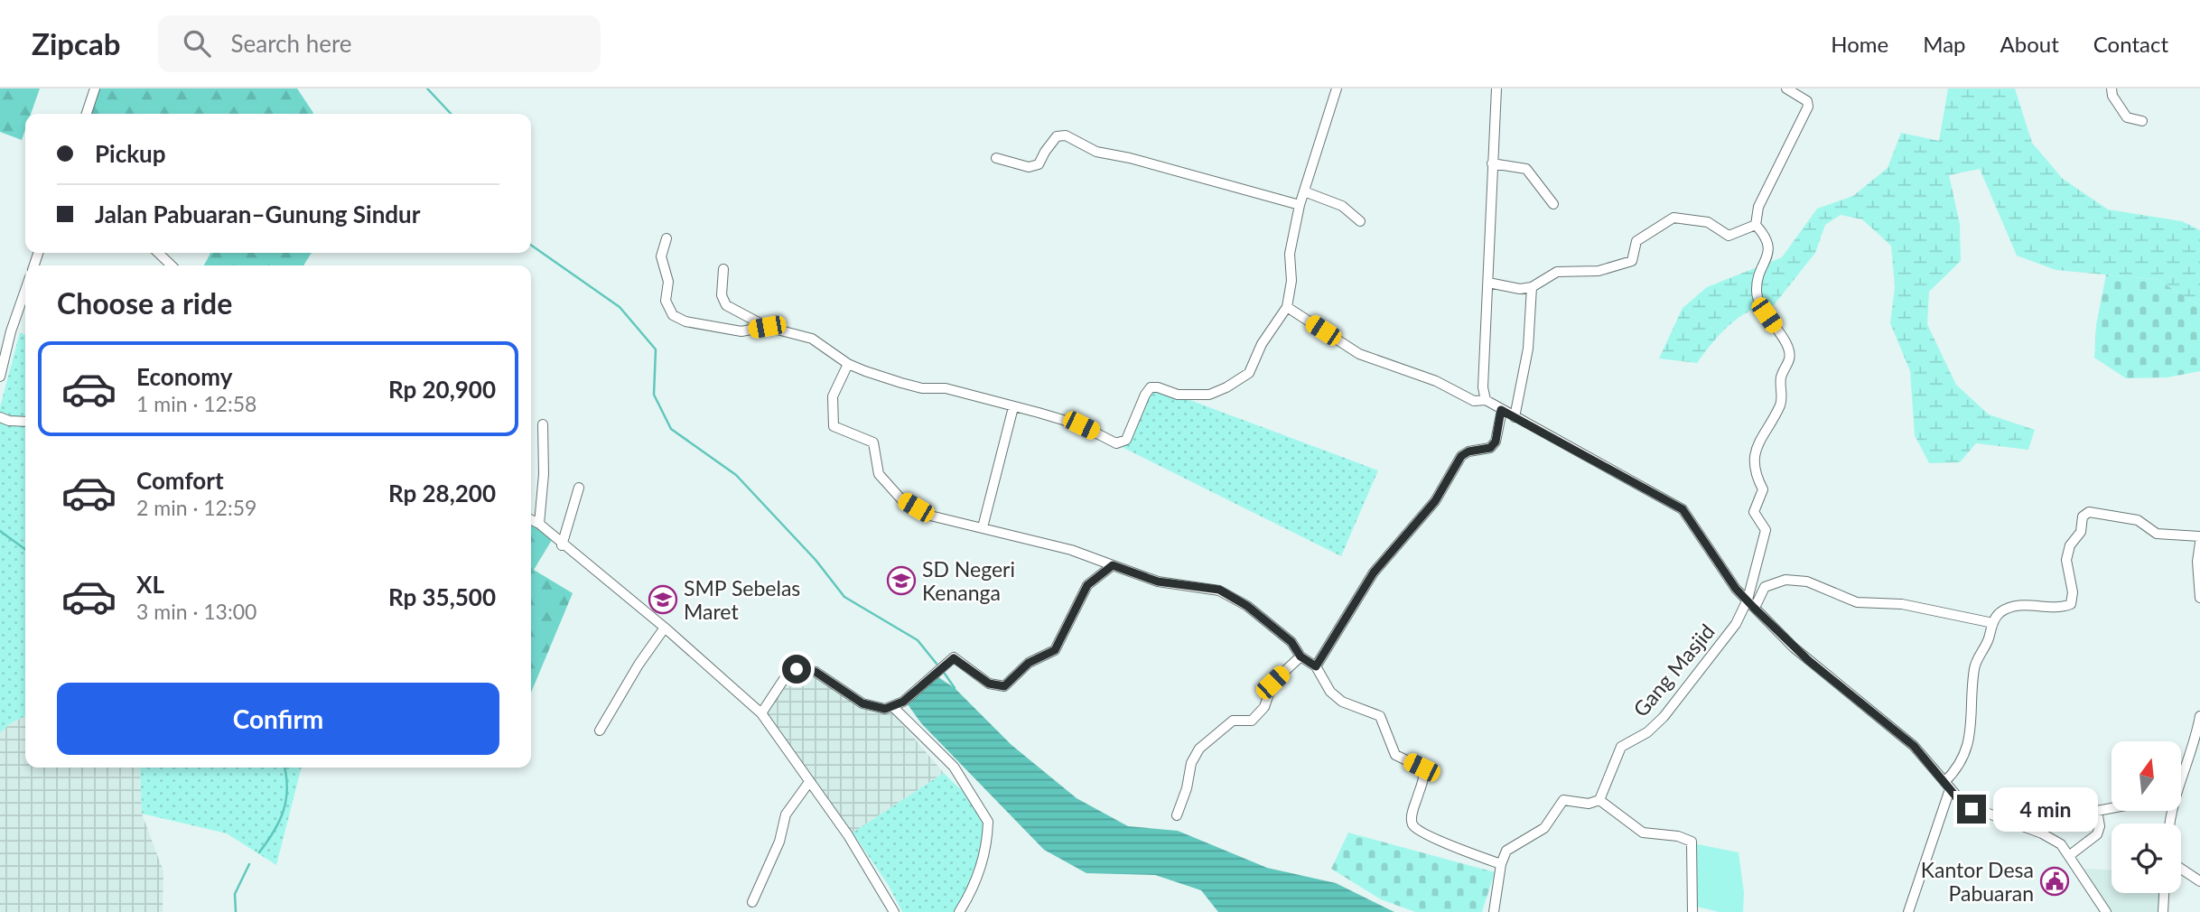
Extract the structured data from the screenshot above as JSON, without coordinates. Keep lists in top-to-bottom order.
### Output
{
  "streets": {
    "street": ["Gang Masjid"]
  },
  "places": {
    "school or university": ["SD Negeri Kenanga", "SMP Sebelas Maret"],
    "public building": ["Kantor Desa Pabuaran"]
  },
  "north": "top",
  "page": {
    "header": "Zipcab",
    "search": "Search here",
    "nav": [
      "Home",
      "Map",
      "About",
      "Contact"
    ],
    "banner": ["Pickup", "Jalan Pabuaran–Gunung Sindur"],
    "heading": "Choose a ride",
    "list": [
      {
        "name": "Economy",
        "note": "1 min · 12:58",
        "value": "Rp 20,900"
      },
      {
        "name": "Comfort",
        "note": "2 min · 12:59",
        "value": "Rp 28,200"
      },
      {
        "name": "XL",
        "note": "3 min · 13:00",
        "value": "Rp 35,500"
      }
    ],
    "buttons": "Confirm",
    "bubble": "4 min"
  }
}
